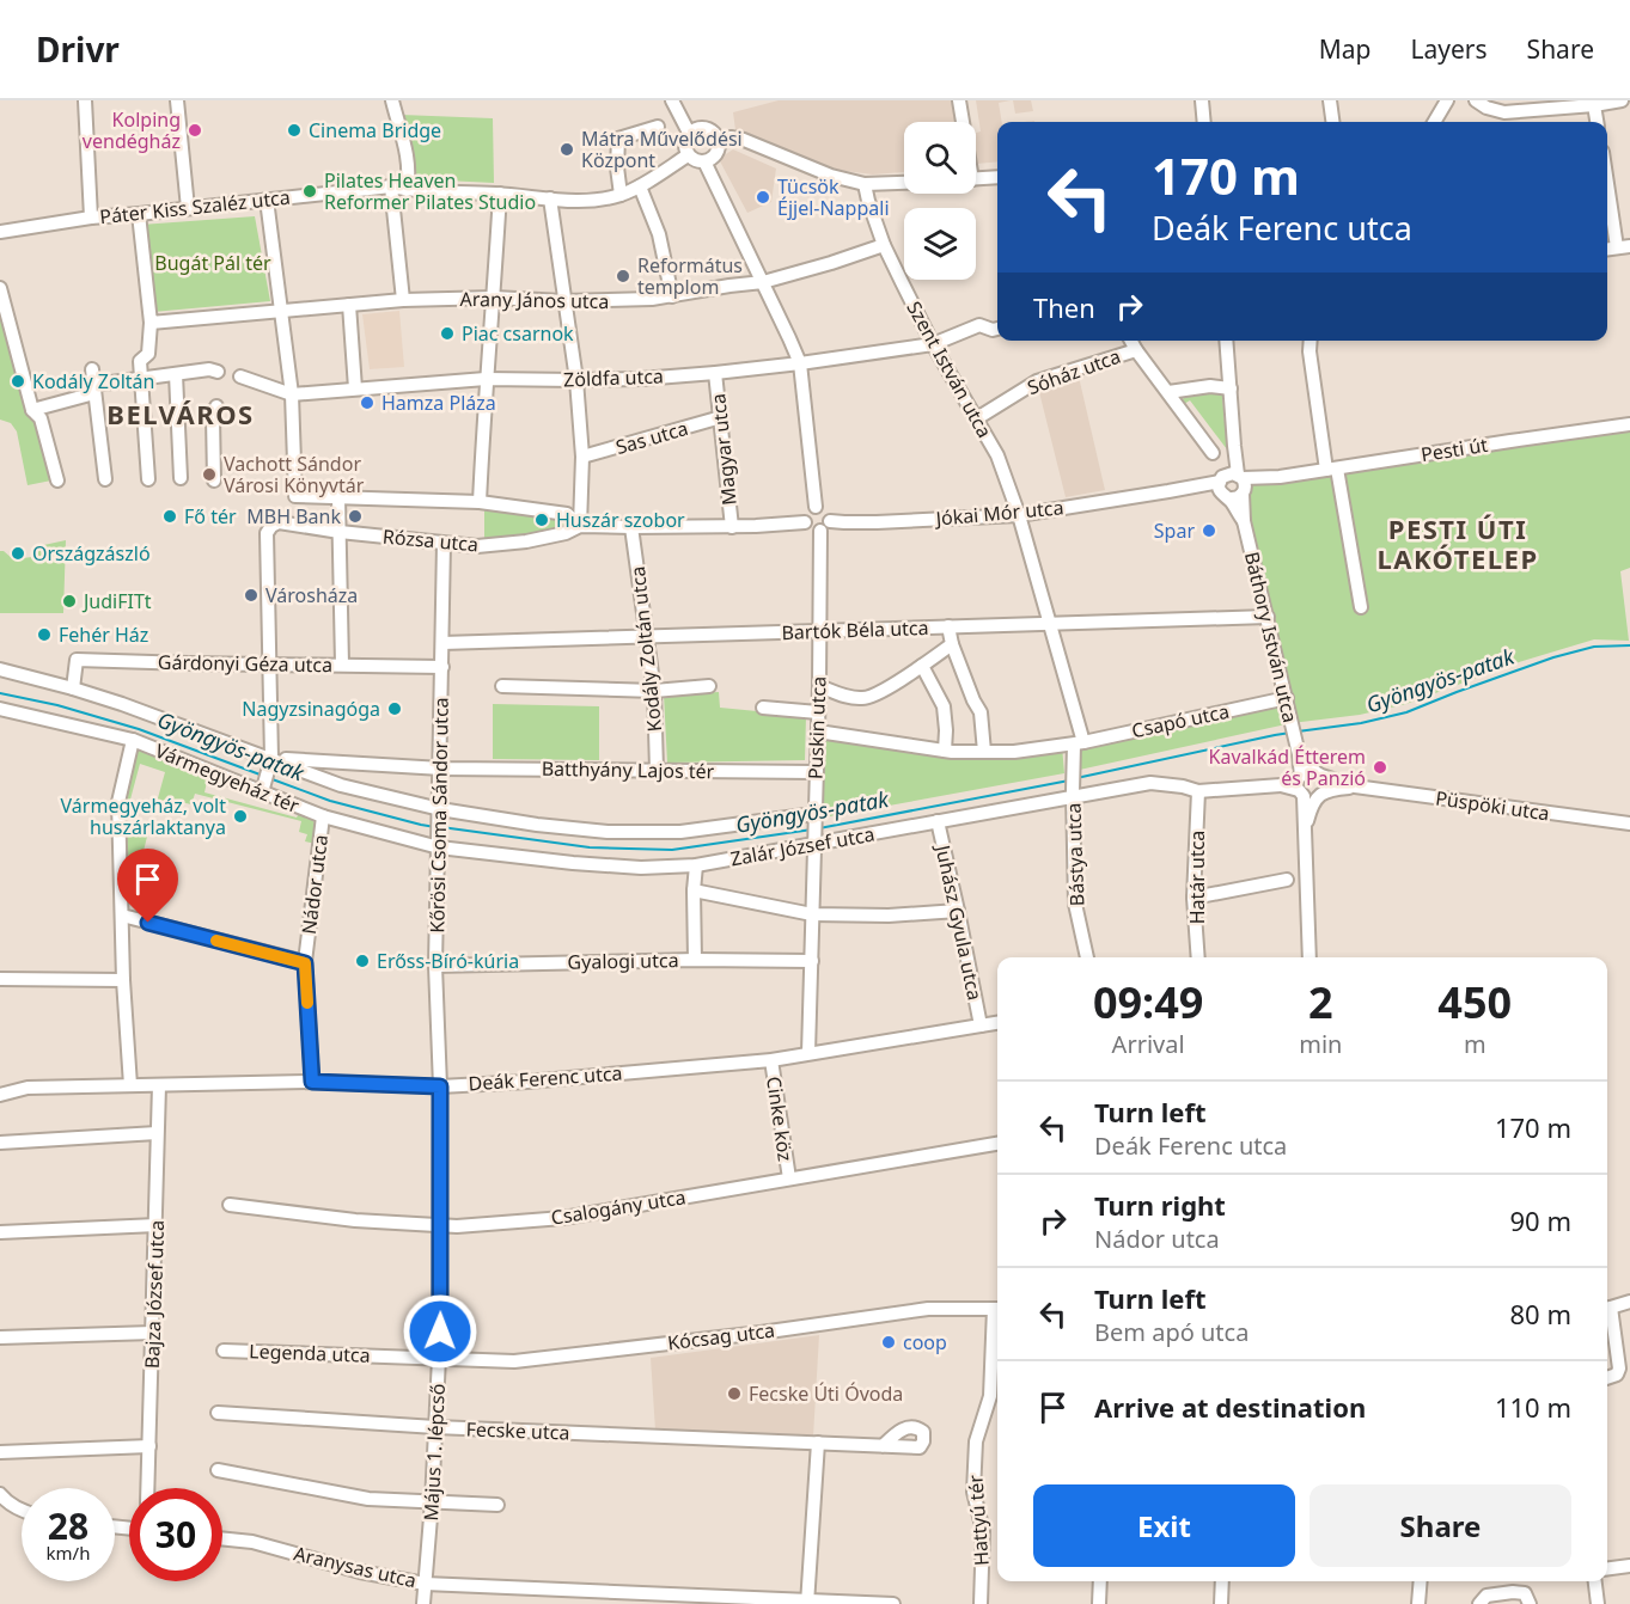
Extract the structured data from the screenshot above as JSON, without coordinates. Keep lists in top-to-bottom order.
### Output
{
  "streets": {
    "street": [
      "Páter Kiss Szaléz utca",
      "Arany János utca",
      "Szent István utca",
      "Sóház utca",
      "Zöldfa utca",
      "Sas utca",
      "Magyar utca",
      "Pesti út",
      "Jókai Mór utca",
      "Rózsa utca",
      "Bartók Béla utca",
      "Báthory István utca",
      "Kodály Zoltán utca",
      "Gárdonyi Géza utca",
      "Csapó utca",
      "Puskin utca",
      "Batthyány Lajos tér",
      "Vármegyeház tér",
      "Püspöki utca",
      "Kőrösi Csoma Sándor utca",
      "Zalár József utca",
      "Bástya utca",
      "Határ utca",
      "Nádor utca",
      "Juhász Gyula utca",
      "Gyalogi utca",
      "Deák Ferenc utca",
      "Cinke köz",
      "Csalogány utca",
      "Bajza József utca",
      "Kócsag utca",
      "Legenda utca",
      "Fecske utca",
      "Május 1. lépcső",
      "Hattyú tér",
      "Aranysas utca"
    ]
  },
  "crossings": [
    ["Arany János utca", "Szent István utca"],
    ["Szent István utca", "Sóház utca"],
    ["Szent István utca", "Zöldfa utca"],
    ["Szent István utca", "Jókai Mór utca"],
    ["Szent István utca", "Bartók Béla utca"],
    ["Szent István utca", "Bástya utca"],
    ["Zöldfa utca", "Magyar utca"],
    ["Sas utca", "Magyar utca"],
    ["Pesti út", "Jókai Mór utca"],
    ["Pesti út", "Báthory István utca"],
    ["Jókai Mór utca", "Báthory István utca"],
    ["Jókai Mór utca", "Puskin utca"],
    ["Rózsa utca", "Gárdonyi Géza utca"],
    ["Rózsa utca", "Kőrösi Csoma Sándor utca"],
    ["Bartók Béla utca", "Báthory István utca"],
    ["Bartók Béla utca", "Kodály Zoltán utca"],
    ["Bartók Béla utca", "Puskin utca"],
    ["Bartók Béla utca", "Kőrösi Csoma Sándor utca"],
    ["Bartók Béla utca", "Bástya utca"],
    ["Báthory István utca", "Csapó utca"],
    ["Báthory István utca", "Zalár József utca"],
    ["Kodály Zoltán utca", "Batthyány Lajos tér"],
    ["Gárdonyi Géza utca", "Kőrösi Csoma Sándor utca"],
    ["Csapó utca", "Puskin utca"],
    ["Csapó utca", "Bástya utca"],
    ["Puskin utca", "Batthyány Lajos tér"],
    ["Puskin utca", "Zalár József utca"],
    ["Puskin utca", "Gyalogi utca"],
    ["Puskin utca", "Deák Ferenc utca"],
    ["Batthyány Lajos tér", "Kőrösi Csoma Sándor utca"],
    ["Vármegyeház tér", "Zalár József utca"],
    ["Vármegyeház tér", "Nádor utca"],
    ["Kőrösi Csoma Sándor utca", "Zalár József utca"],
    ["Kőrösi Csoma Sándor utca", "Gyalogi utca"],
    ["Kőrösi Csoma Sándor utca", "Deák Ferenc utca"],
    ["Kőrösi Csoma Sándor utca", "Május 1. lépcső"],
    ["Zalár József utca", "Bástya utca"],
    ["Zalár József utca", "Határ utca"],
    ["Zalár József utca", "Nádor utca"],
    ["Zalár József utca", "Juhász Gyula utca"],
    ["Nádor utca", "Deák Ferenc utca"],
    ["Juhász Gyula utca", "Deák Ferenc utca"],
    ["Deák Ferenc utca", "Cinke köz"],
    ["Deák Ferenc utca", "Bajza József utca"],
    ["Deák Ferenc utca", "Május 1. lépcső"],
    ["Cinke köz", "Csalogány utca"],
    ["Csalogány utca", "Május 1. lépcső"],
    ["Kócsag utca", "Legenda utca"],
    ["Kócsag utca", "Május 1. lépcső"],
    ["Legenda utca", "Május 1. lépcső"],
    ["Fecske utca", "Május 1. lépcső"],
    ["Május 1. lépcső", "Aranysas utca"]
  ],
  "districts": ["BELVÁROS", "PESTI ÚTI LAKÓTELEP"],
  "water": ["Gyöngyös-patak"],
  "parks": ["Bugát Pál tér"],
  "places": [
    "Kolping vendégház",
    "Cinema Bridge",
    "Mátra Művelődési Központ",
    "Pilates Heaven Reformer Pilates Studio",
    "Tücsök Éjjel-Nappali",
    "Református templom",
    "Piac csarnok",
    "Kodály Zoltán",
    "Hamza Pláza",
    "Vachott Sándor Városi Könyvtár",
    "Fő tér",
    "MBH Bank",
    "Huszár szobor",
    "Spar",
    "Országzászló",
    "Városháza",
    "JudiFITt",
    "Fehér Ház",
    "Nagyzsinagóga",
    "Kavalkád Étterem és Panzió",
    "Vármegyeház, volt huszárlaktanya",
    "Erőss-Bíró-kúria",
    "coop",
    "Fecske Úti Óvoda"
  ],
  "page": {
    "header": "Drivr",
    "nav": ["Map", "Layers", "Share"],
    "turn": ["170 m", "Deák Ferenc utca"],
    "then": "Then",
    "eta": [
      "09:49",
      "Arrival",
      "2",
      "min",
      "450",
      "m"
    ],
    "list": [
      {
        "name": "Turn left",
        "note": "Deák Ferenc utca",
        "value": "170 m"
      },
      {
        "name": "Turn right",
        "note": "Nádor utca",
        "value": "90 m"
      },
      {
        "name": "Turn left",
        "note": "Bem apó utca",
        "value": "80 m"
      },
      {
        "name": "Arrive at destination",
        "value": "110 m"
      }
    ],
    "buttons": ["Exit", "Share"],
    "speed": "28 km/h",
    "limit": "30"
  }
}
